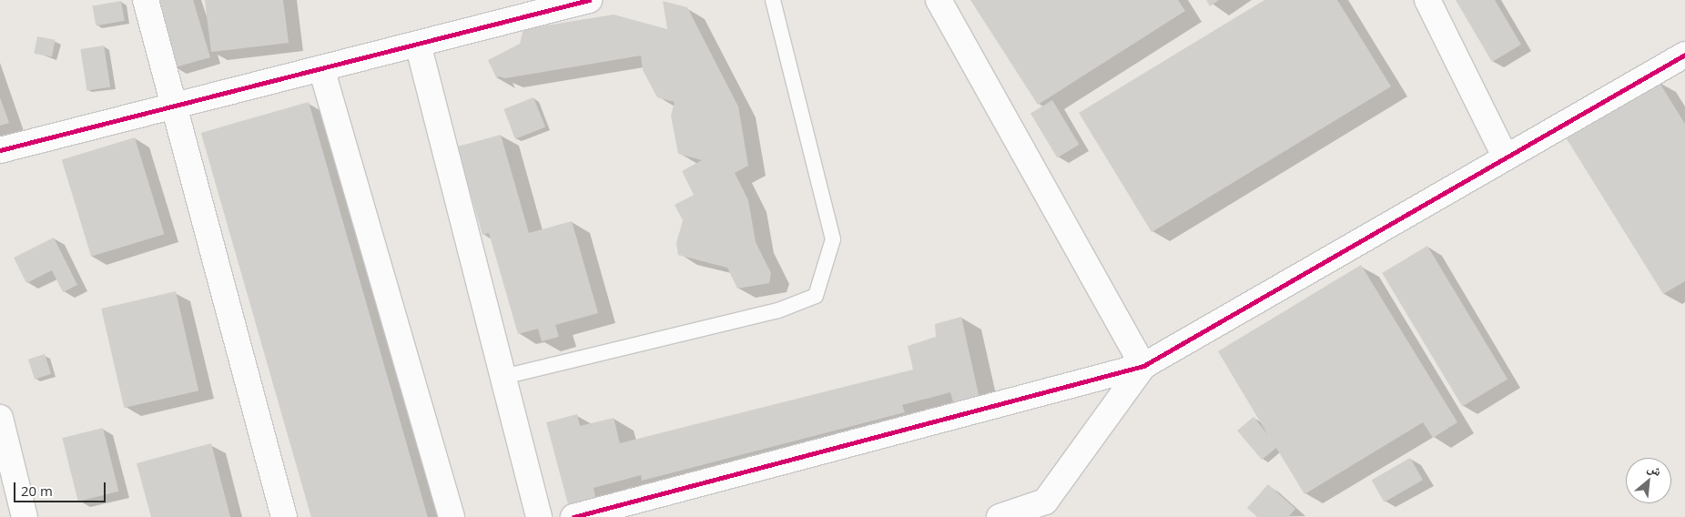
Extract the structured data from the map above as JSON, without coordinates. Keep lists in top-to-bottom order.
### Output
{
  "scale_bar": "20 m",
  "north": "top right"
}
